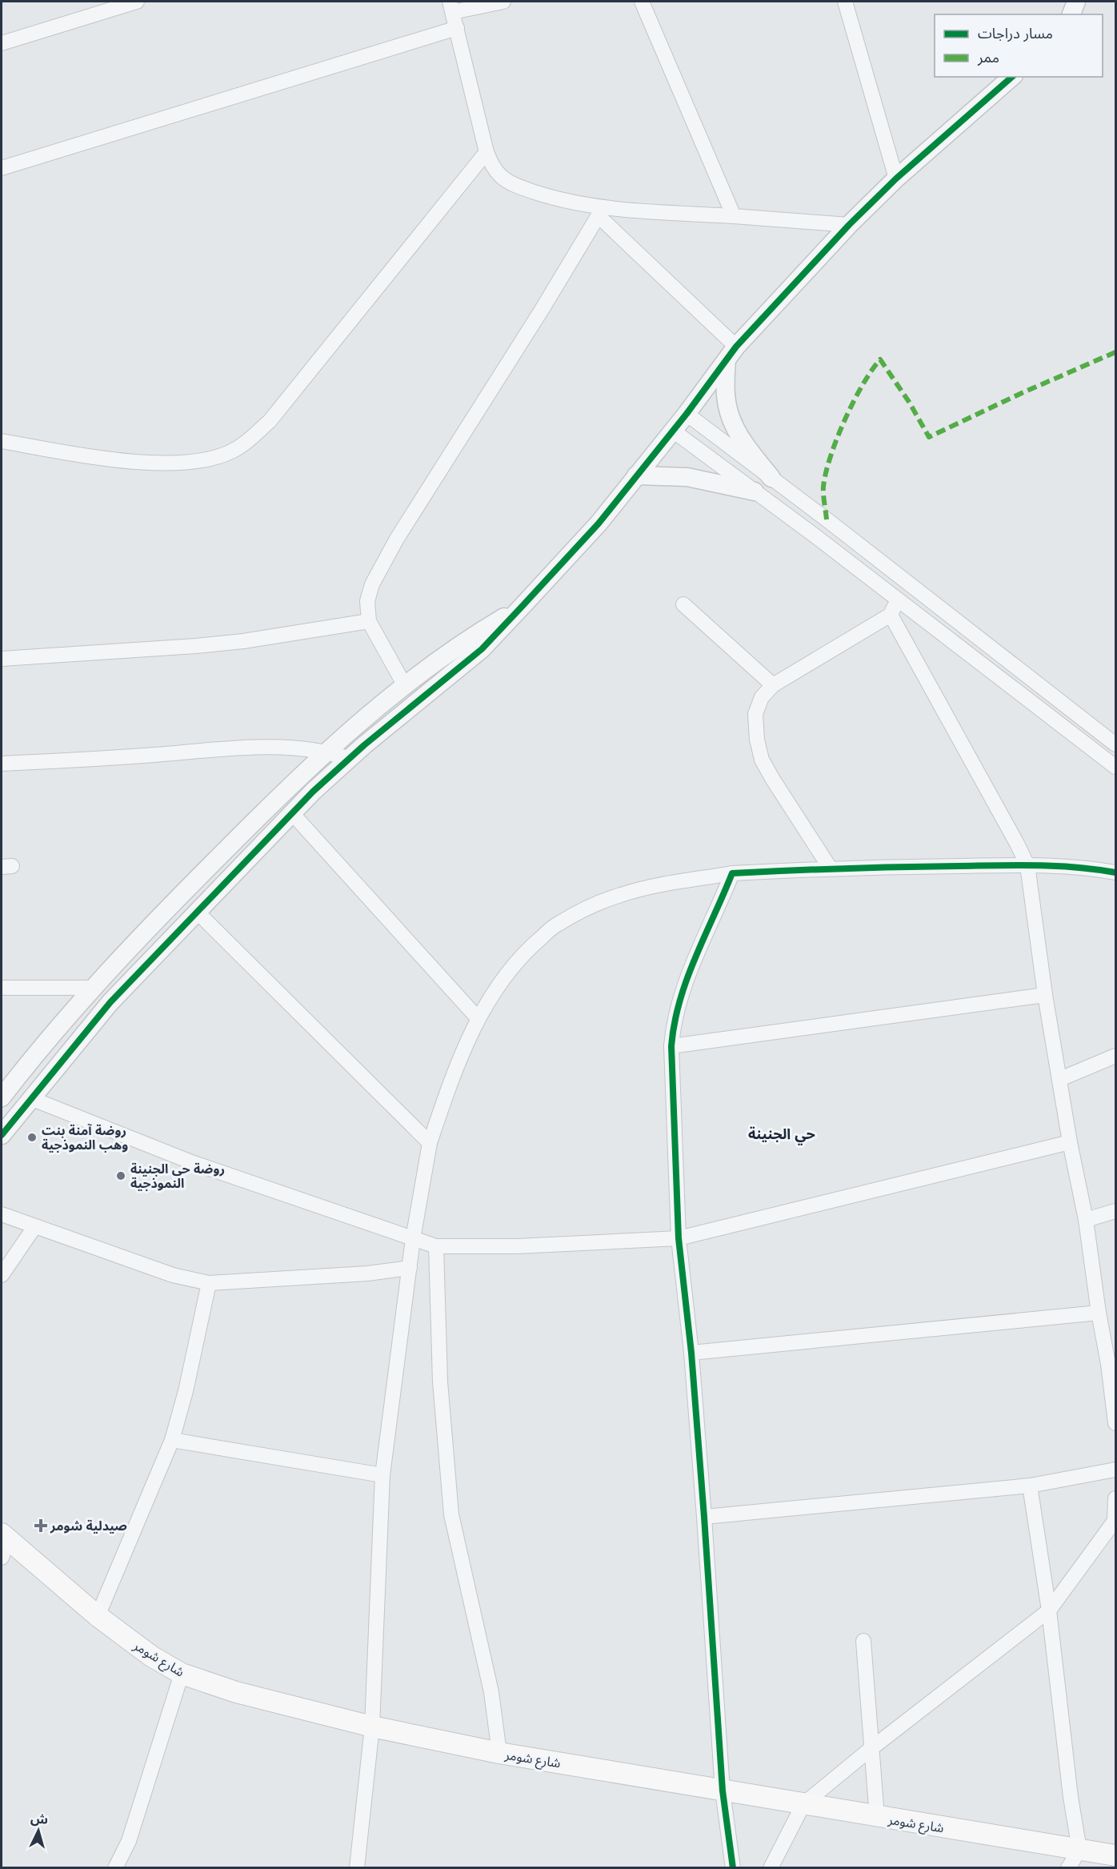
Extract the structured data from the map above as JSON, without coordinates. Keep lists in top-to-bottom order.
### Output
{
  "streets": {
    "main road": ["شارع شومر"]
  },
  "districts": ["حي الجنينة"],
  "places": {
    "other": ["روضة آمنة بنت وهب النموذجية", "روضة حي الجنينة النموذجية"],
    "health": ["صيدلية شومر"]
  },
  "legend": ["مسار دراجات", "ممر"],
  "north": "top"
}
